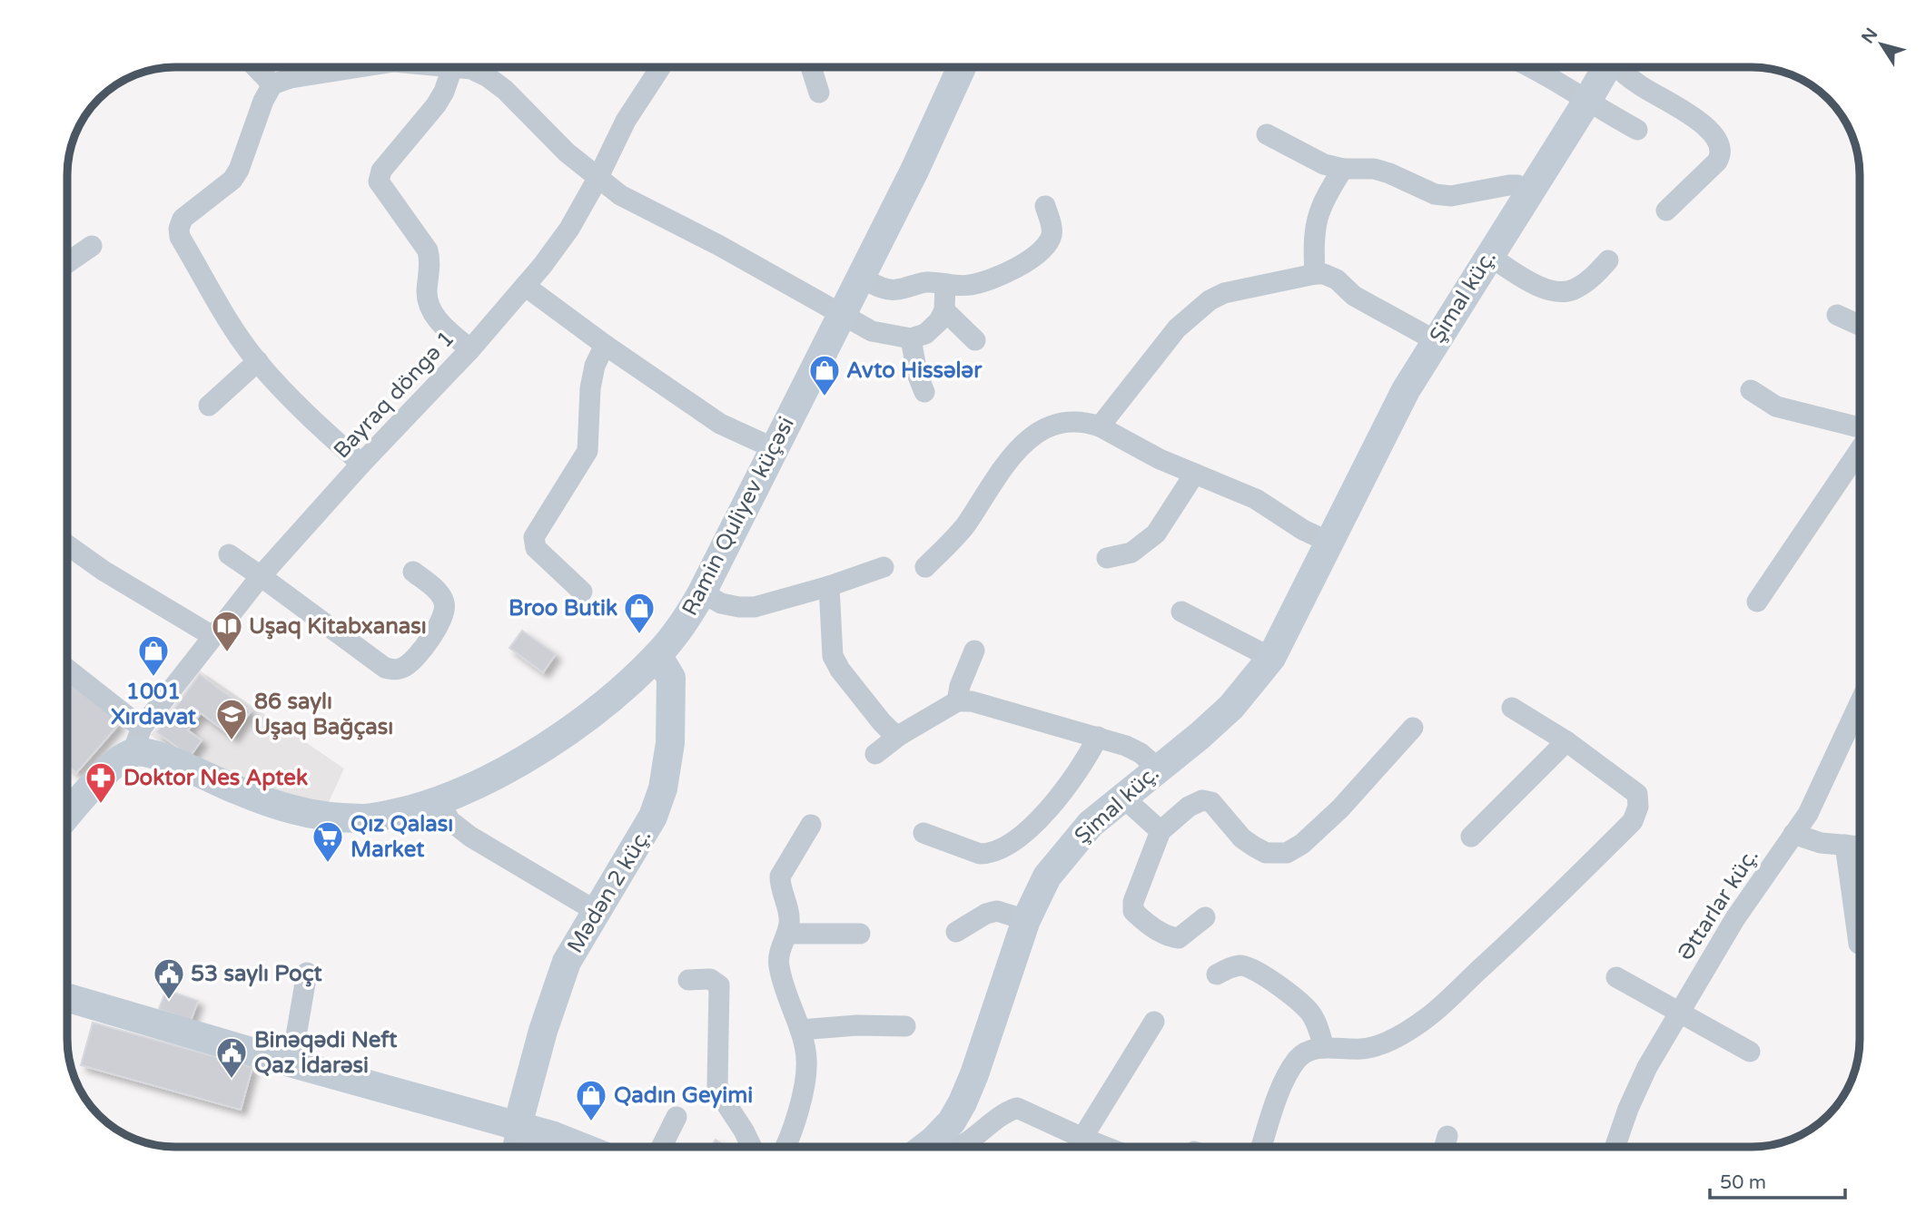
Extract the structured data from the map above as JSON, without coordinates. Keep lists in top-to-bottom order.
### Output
{
  "streets": {
    "street": [
      "Şimal küç.",
      "Bayraq döngə 1",
      "Ramin Quliyev küçəsi",
      "Mədən 2 küç.",
      "Əttarlar küç."
    ]
  },
  "crossings": [
    ["Bayraq döngə 1", "Ramin Quliyev küçəsi"],
    ["Ramin Quliyev küçəsi", "Mədən 2 küç."]
  ],
  "places": {
    "shop": [
      "Avto Hissələr",
      "Broo Butik",
      "1001 Xırdavat",
      "Qadın Geyimi"
    ],
    "library": ["Uşaq Kitabxanası"],
    "school or university": ["86 saylı Uşaq Bağçası"],
    "pharmacy": ["Doktor Nes Aptek"],
    "supermarket": ["Qız Qalası Market"],
    "public building": ["53 saylı Poçt", "Binəqədi Neft Qaz İdarəsi"]
  },
  "scale_bar": "50 m",
  "north": "top left"
}
